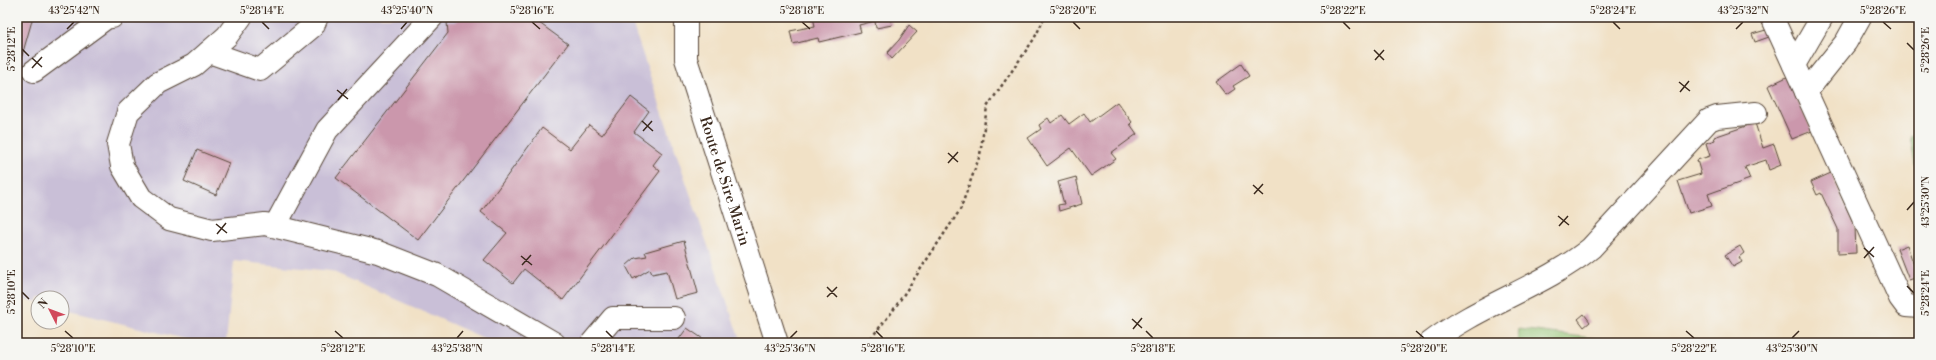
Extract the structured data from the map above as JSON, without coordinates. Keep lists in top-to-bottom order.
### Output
{
  "streets": {
    "street": ["Route de Sire Marin"]
  },
  "north": "top left",
  "coordinates": [
    "43°25'42\"N",
    "5°28'14\"E",
    "43°25'40\"N",
    "5°28'16\"E",
    "5°28'18\"E",
    "5°28'20\"E",
    "5°28'22\"E",
    "5°28'24\"E",
    "43°25'32\"N",
    "5°28'26\"E",
    "5°28'12\"E",
    "43°25'30\"N",
    "5°28'10\"E",
    "43°25'38\"N",
    "43°25'36\"N"
  ]
}
